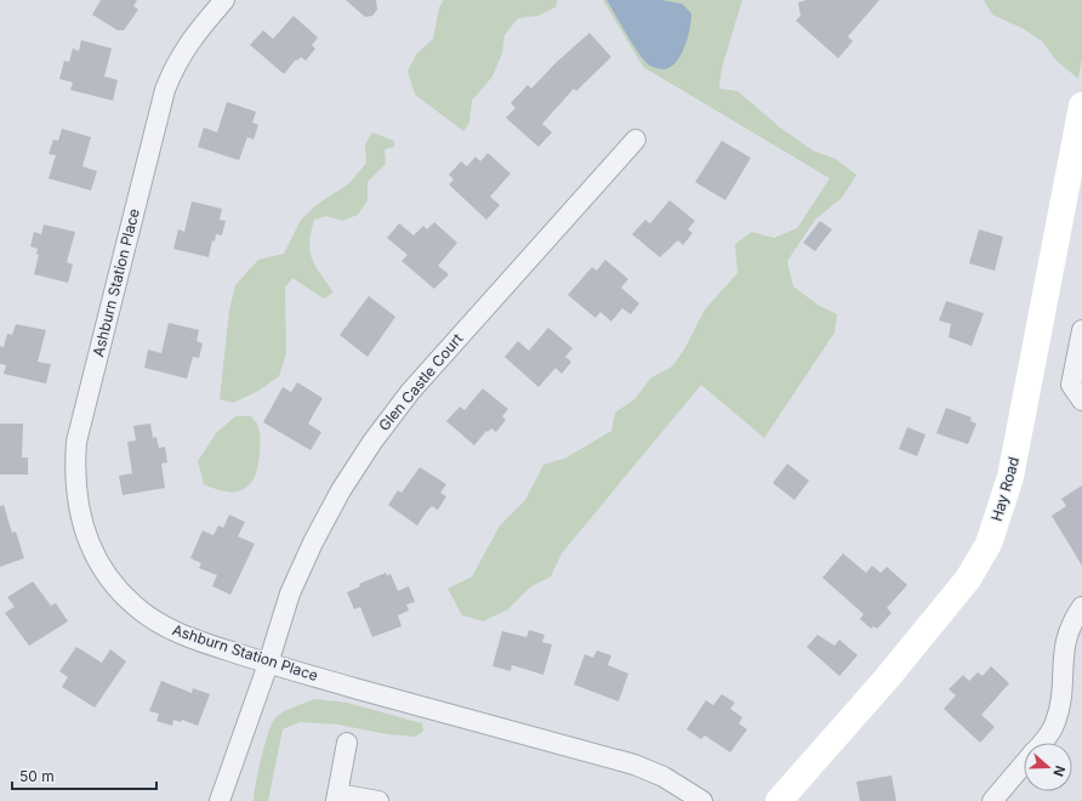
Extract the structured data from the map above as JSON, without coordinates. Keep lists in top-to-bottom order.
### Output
{
  "streets": {
    "street": ["Ashburn Station Place", "Glen Castle Court", "Hay Road"]
  },
  "crossings": [
    ["Ashburn Station Place", "Glen Castle Court"]
  ],
  "scale_bar": "50 m",
  "north": "right"
}
